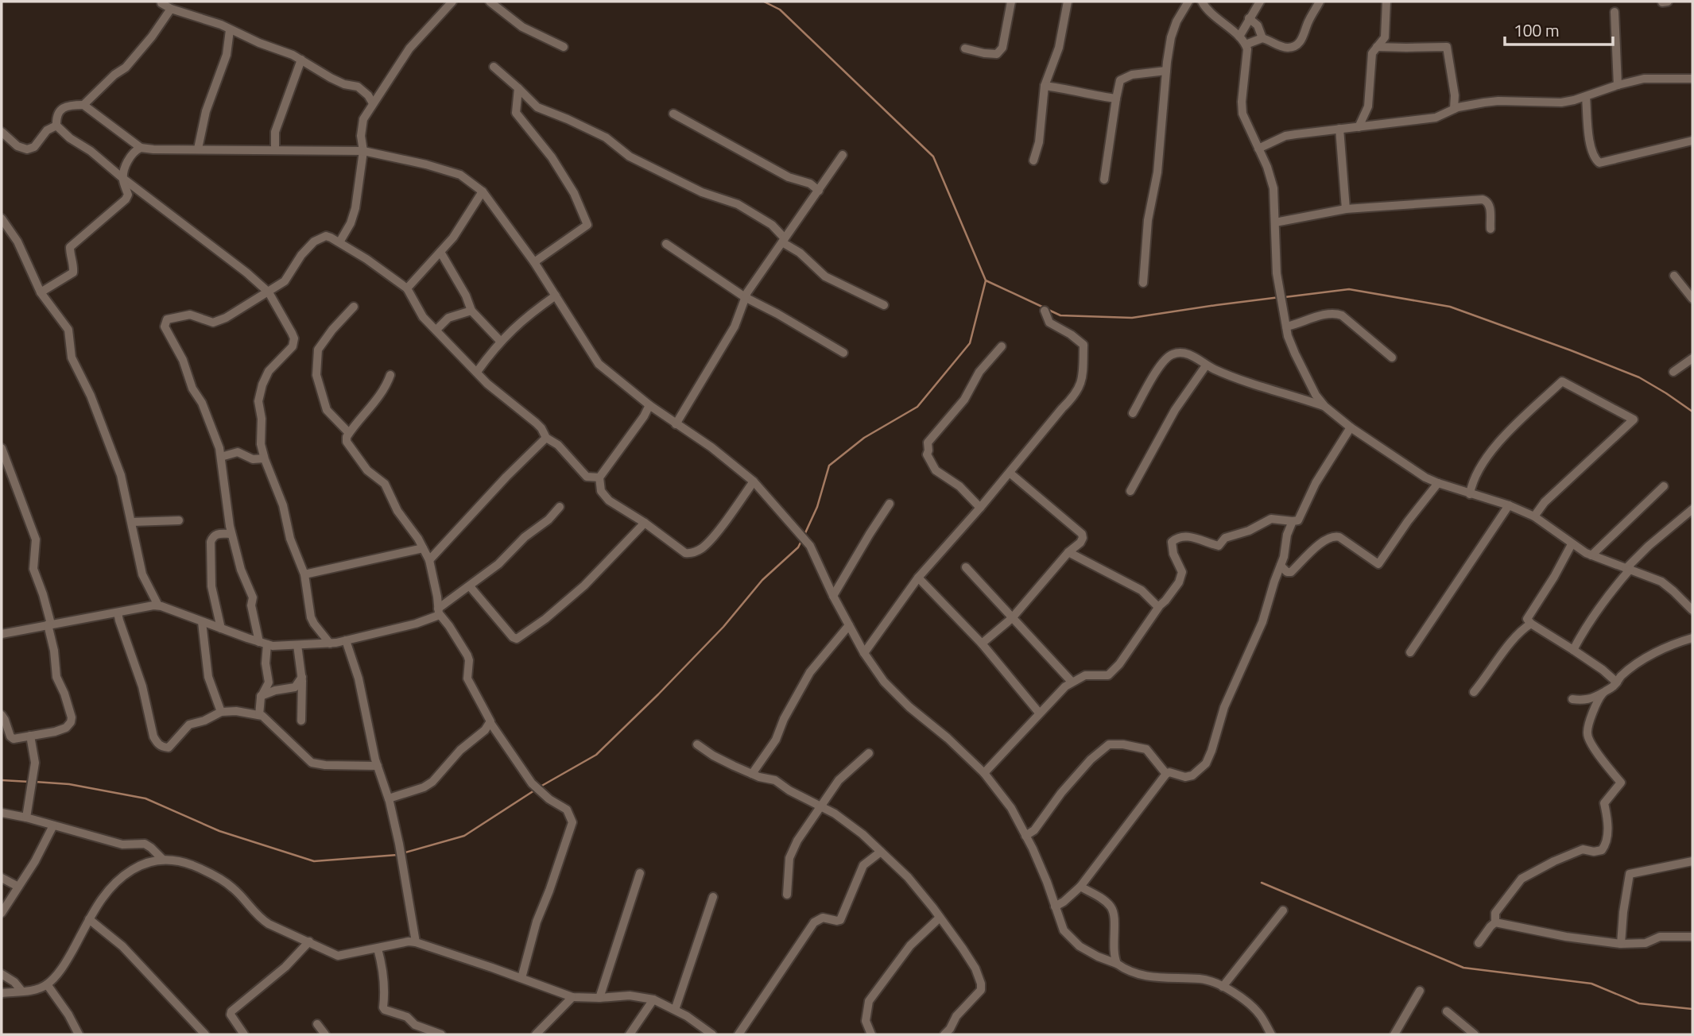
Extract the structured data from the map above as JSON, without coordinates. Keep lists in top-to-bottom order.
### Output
{
  "scale_bar": "100 m"
}
